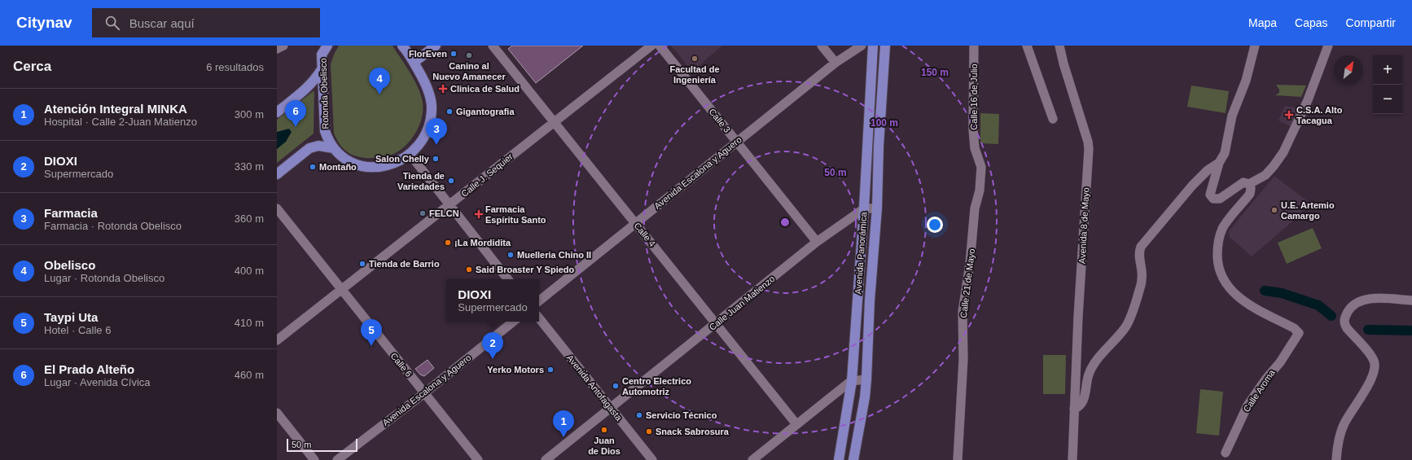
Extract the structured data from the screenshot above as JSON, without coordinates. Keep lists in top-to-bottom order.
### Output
{
  "streets": {
    "main road": ["Rotonda Obelisco", "Avenida Panorámica"],
    "street": [
      "Calle 16 de Julio",
      "Calle 3",
      "Avenida Escalona y Aguero",
      "Calle J. Sequier",
      "Avenida 8 de Mayo",
      "Calle 4",
      "Calle 21 de Mayo",
      "Calle Juan Matienzo",
      "Calle 6",
      "Avenida Antofagasta",
      "Calle Aroma"
    ]
  },
  "crossings": [
    ["Calle 16 de Julio", "Calle 21 de Mayo"],
    ["Calle 3", "Avenida Escalona y Aguero"],
    ["Calle 3", "Calle Juan Matienzo"],
    ["Avenida Escalona y Aguero", "Calle 4"],
    ["Avenida Escalona y Aguero", "Calle 6"],
    ["Calle J. Sequier", "Calle 4"],
    ["Calle J. Sequier", "Calle 6"],
    ["Calle 4", "Calle Juan Matienzo"],
    ["Avenida Panorámica", "Calle Juan Matienzo"],
    ["Calle Juan Matienzo", "Avenida Antofagasta"]
  ],
  "places": {
    "other": [
      "FlorEven",
      "Canino al Nuevo Amanecer",
      "Facultad de Ingeniería",
      "Gigantografia",
      "Salon Chelly",
      "Montaño",
      "Tienda de Variedades",
      "U.E. Artemio Camargo",
      "FELCN",
      "¡La Mordidita",
      "Muelleria Chino II",
      "Tienda de Barrio",
      "Said Broaster Y Spiedo",
      "Yerko Motors",
      "Centro Electrico Automotriz",
      "Servicio Técnico",
      "Juan de Dios",
      "Snack Sabrosura"
    ],
    "health": ["Clinica de Salud", "C.S.A. Alto Tacagua", "Farmacia Espíritu Santo"]
  },
  "scale_bar": "50 m",
  "north": "top right",
  "page": {
    "header": "Citynav",
    "search": "Buscar aquí",
    "nav": ["Mapa", "Capas", "Compartir"],
    "heading": ["Cerca", "6 resultados"],
    "map_buttons": ["+", "−"],
    "pins": [
      "4",
      "6",
      "3",
      "5",
      "2",
      "1"
    ],
    "list": [
      {
        "mark": "1",
        "name": "Atención Integral MINKA",
        "note": "Hospital · Calle 2-Juan Matienzo",
        "value": "300 m"
      },
      {
        "mark": "2",
        "name": "DIOXI",
        "note": "Supermercado",
        "value": "330 m"
      },
      {
        "mark": "3",
        "name": "Farmacia",
        "note": "Farmacia · Rotonda Obelisco",
        "value": "360 m"
      },
      {
        "mark": "4",
        "name": "Obelisco",
        "note": "Lugar · Rotonda Obelisco",
        "value": "400 m"
      },
      {
        "mark": "5",
        "name": "Taypi Uta",
        "note": "Hotel · Calle 6",
        "value": "410 m"
      },
      {
        "mark": "6",
        "name": "El Prado Alteño",
        "note": "Lugar · Avenida Cívica",
        "value": "460 m"
      }
    ],
    "popup": ["DIOXI", "Supermercado"],
    "scale": "50 m"
  },
  "rings": ["150 m", "100 m", "50 m"]
}
